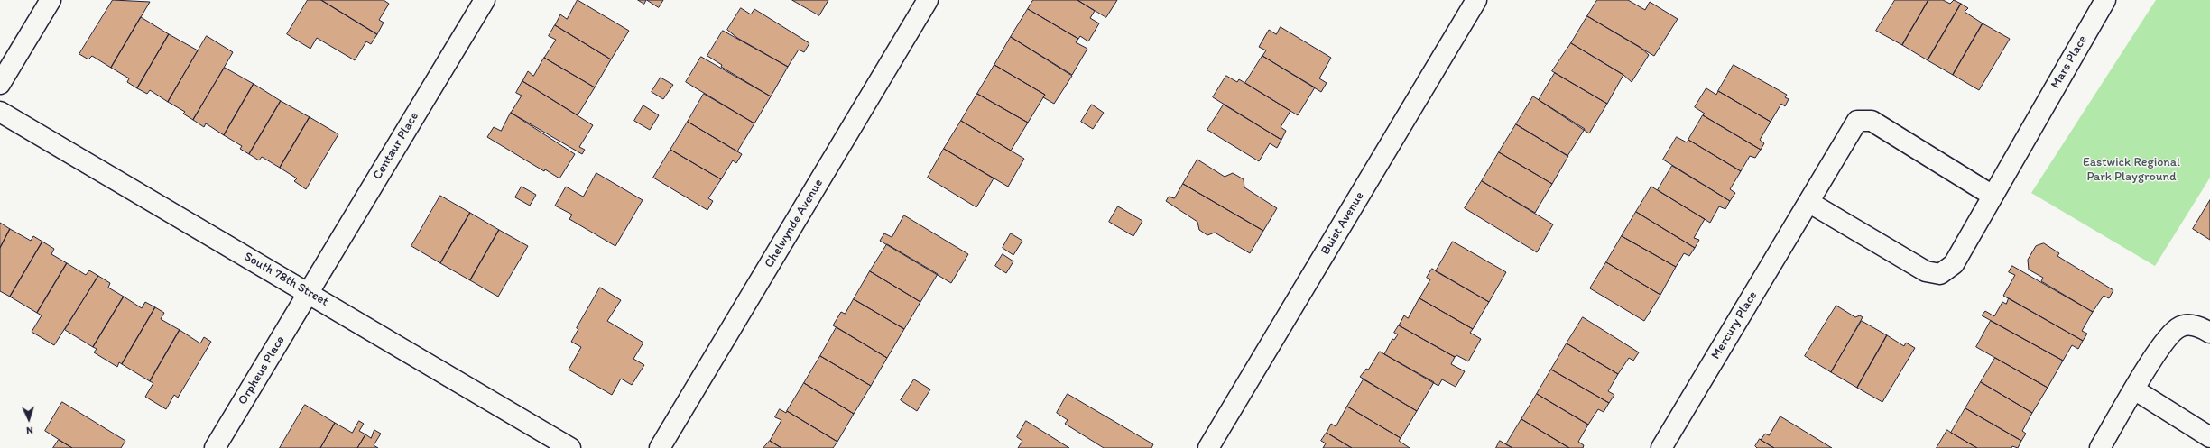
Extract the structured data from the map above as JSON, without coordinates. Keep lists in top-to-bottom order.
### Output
{
  "streets": {
    "street": [
      "Mars Place",
      "Centaur Place",
      "Chelwynde Avenue",
      "Buist Avenue",
      "South 78th Street",
      "Mercury Place",
      "Orpheus Place"
    ]
  },
  "crossings": [
    ["Mars Place", "Mercury Place"],
    ["Centaur Place", "South 78th Street"],
    ["Centaur Place", "Orpheus Place"],
    ["South 78th Street", "Orpheus Place"]
  ],
  "parks": ["Eastwick Regional Park Playground"],
  "north": "bottom"
}
